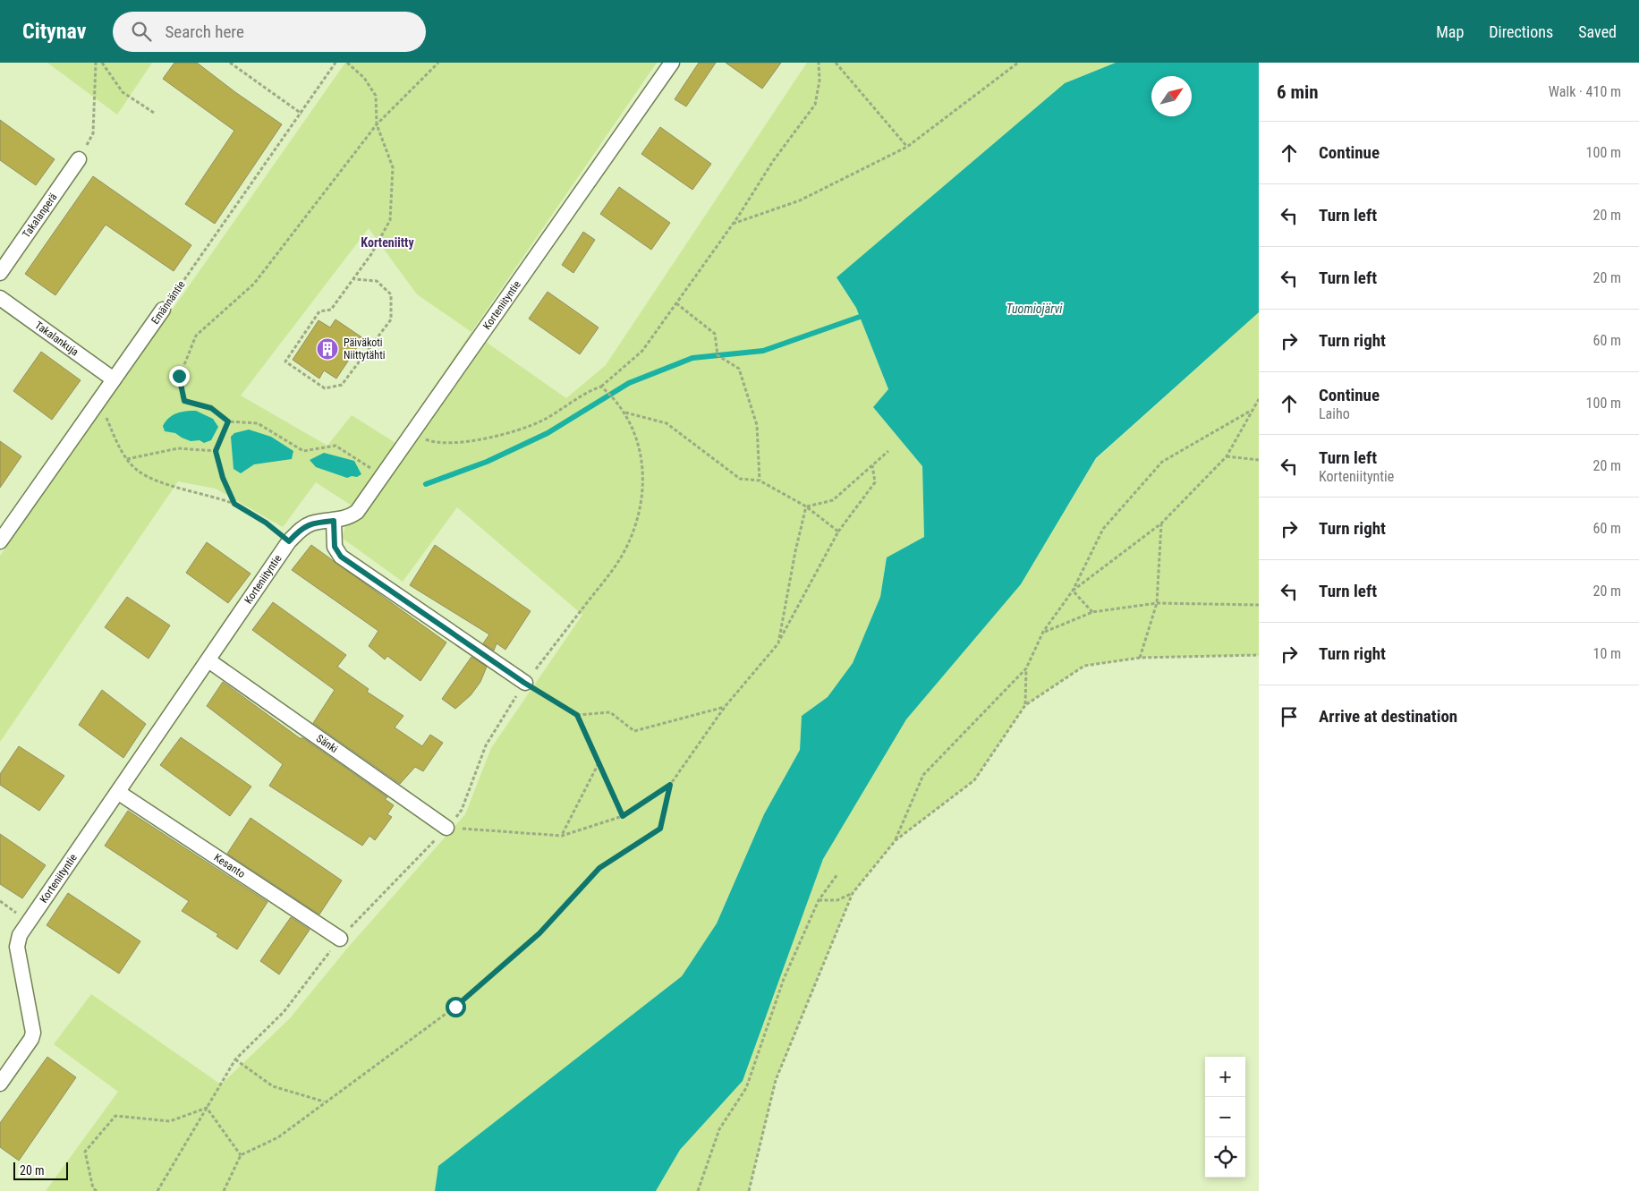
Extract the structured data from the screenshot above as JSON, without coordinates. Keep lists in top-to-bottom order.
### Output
{
  "streets": {
    "street": [
      "Takalanperä",
      "Emännäntie",
      "Korteniityntie",
      "Takalankuja",
      "Sänki",
      "Kesanto"
    ]
  },
  "crossings": [
    ["Emännäntie", "Takalankuja"],
    ["Korteniityntie", "Sänki"],
    ["Korteniityntie", "Kesanto"]
  ],
  "districts": ["Korteniitty"],
  "water": ["Tuomiojärvi"],
  "places": {
    "building": ["Päiväkoti Niittytähti"]
  },
  "scale_bar": "20 m",
  "north": "top right",
  "page": {
    "header": "Citynav",
    "search": "Search here",
    "nav": ["Map", "Directions", "Saved"],
    "heading": ["6 min", "Walk · 410 m"],
    "list": [
      ["Continue", "100 m"],
      ["Turn left", "20 m"],
      ["Turn left", "20 m"],
      ["Turn right", "60 m"],
      ["Continue", "Laiho", "100 m"],
      ["Turn left", "Korteniityntie", "20 m"],
      ["Turn right", "60 m"],
      ["Turn left", "20 m"],
      ["Turn right", "10 m"],
      "Arrive at destination"
    ],
    "map_buttons": ["+", "−"],
    "scale": "20 m"
  }
}
